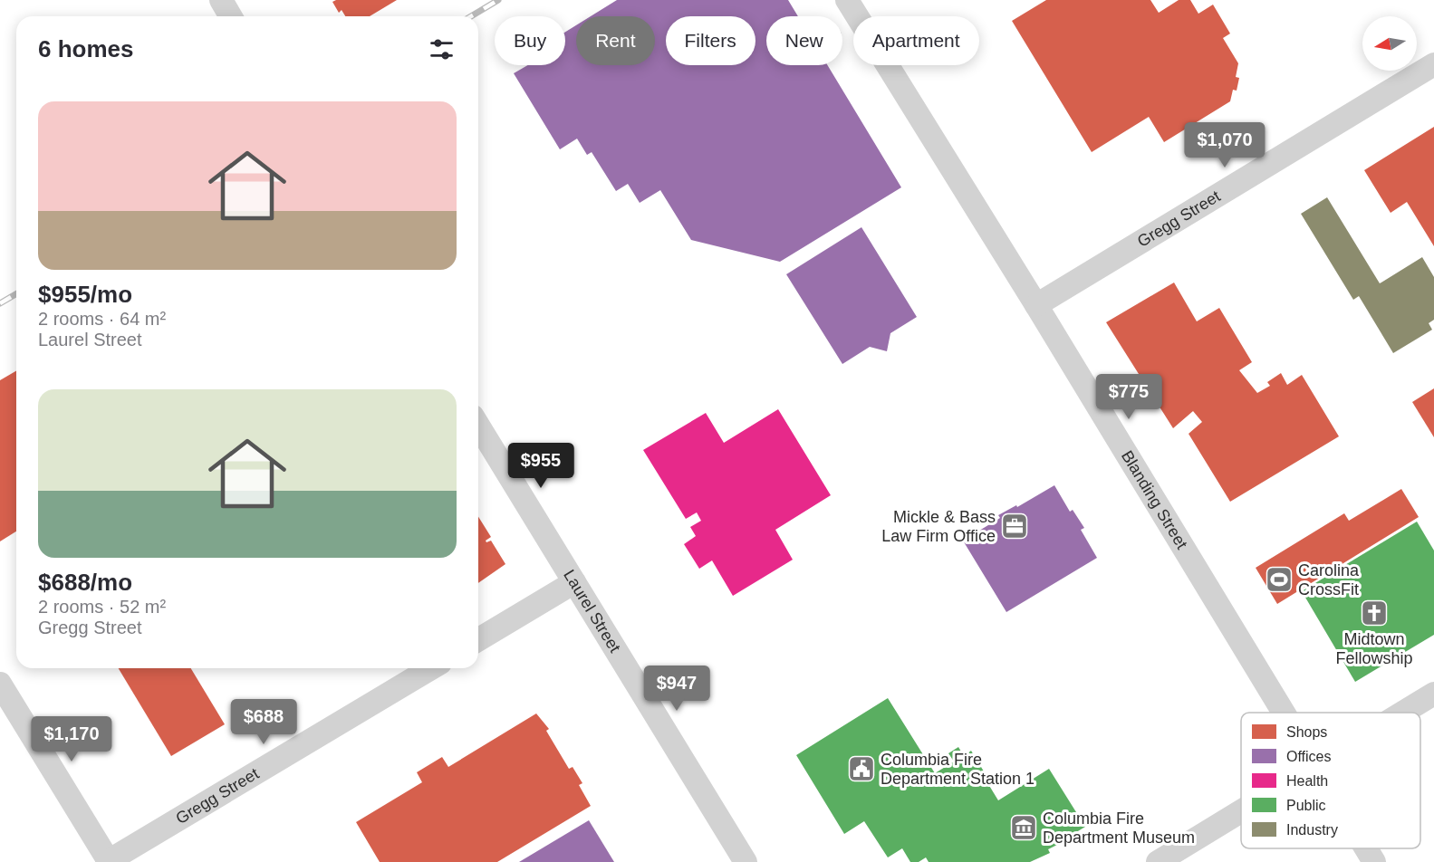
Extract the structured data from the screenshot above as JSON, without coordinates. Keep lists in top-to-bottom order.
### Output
{
  "streets": {
    "street": ["Gregg Street", "Blanding Street", "Laurel Street"]
  },
  "crossings": [
    ["Gregg Street", "Blanding Street"]
  ],
  "places": {
    "office": ["Mickle & Bass Law Firm Office"],
    "sports": ["Carolina CrossFit"],
    "church": ["Midtown Fellowship"],
    "public building": ["Columbia Fire Department Station 1"],
    "museum": ["Columbia Fire Department Museum"]
  },
  "legend": [
    "Shops",
    "Offices",
    "Health",
    "Public",
    "Industry"
  ],
  "north": "left",
  "page": {
    "chip": [
      "Buy",
      "Rent",
      "Filters",
      "New",
      "Apartment"
    ],
    "heading": "6 homes",
    "list": [
      {
        "name": "$955/mo",
        "note": "2 rooms · 64 m² · Laurel Street"
      },
      {
        "name": "$688/mo",
        "note": "2 rooms · 52 m² · Gregg Street"
      }
    ],
    "price": [
      "$1,070",
      "$775",
      "$955",
      "$947",
      "$688",
      "$1,170"
    ]
  }
}
